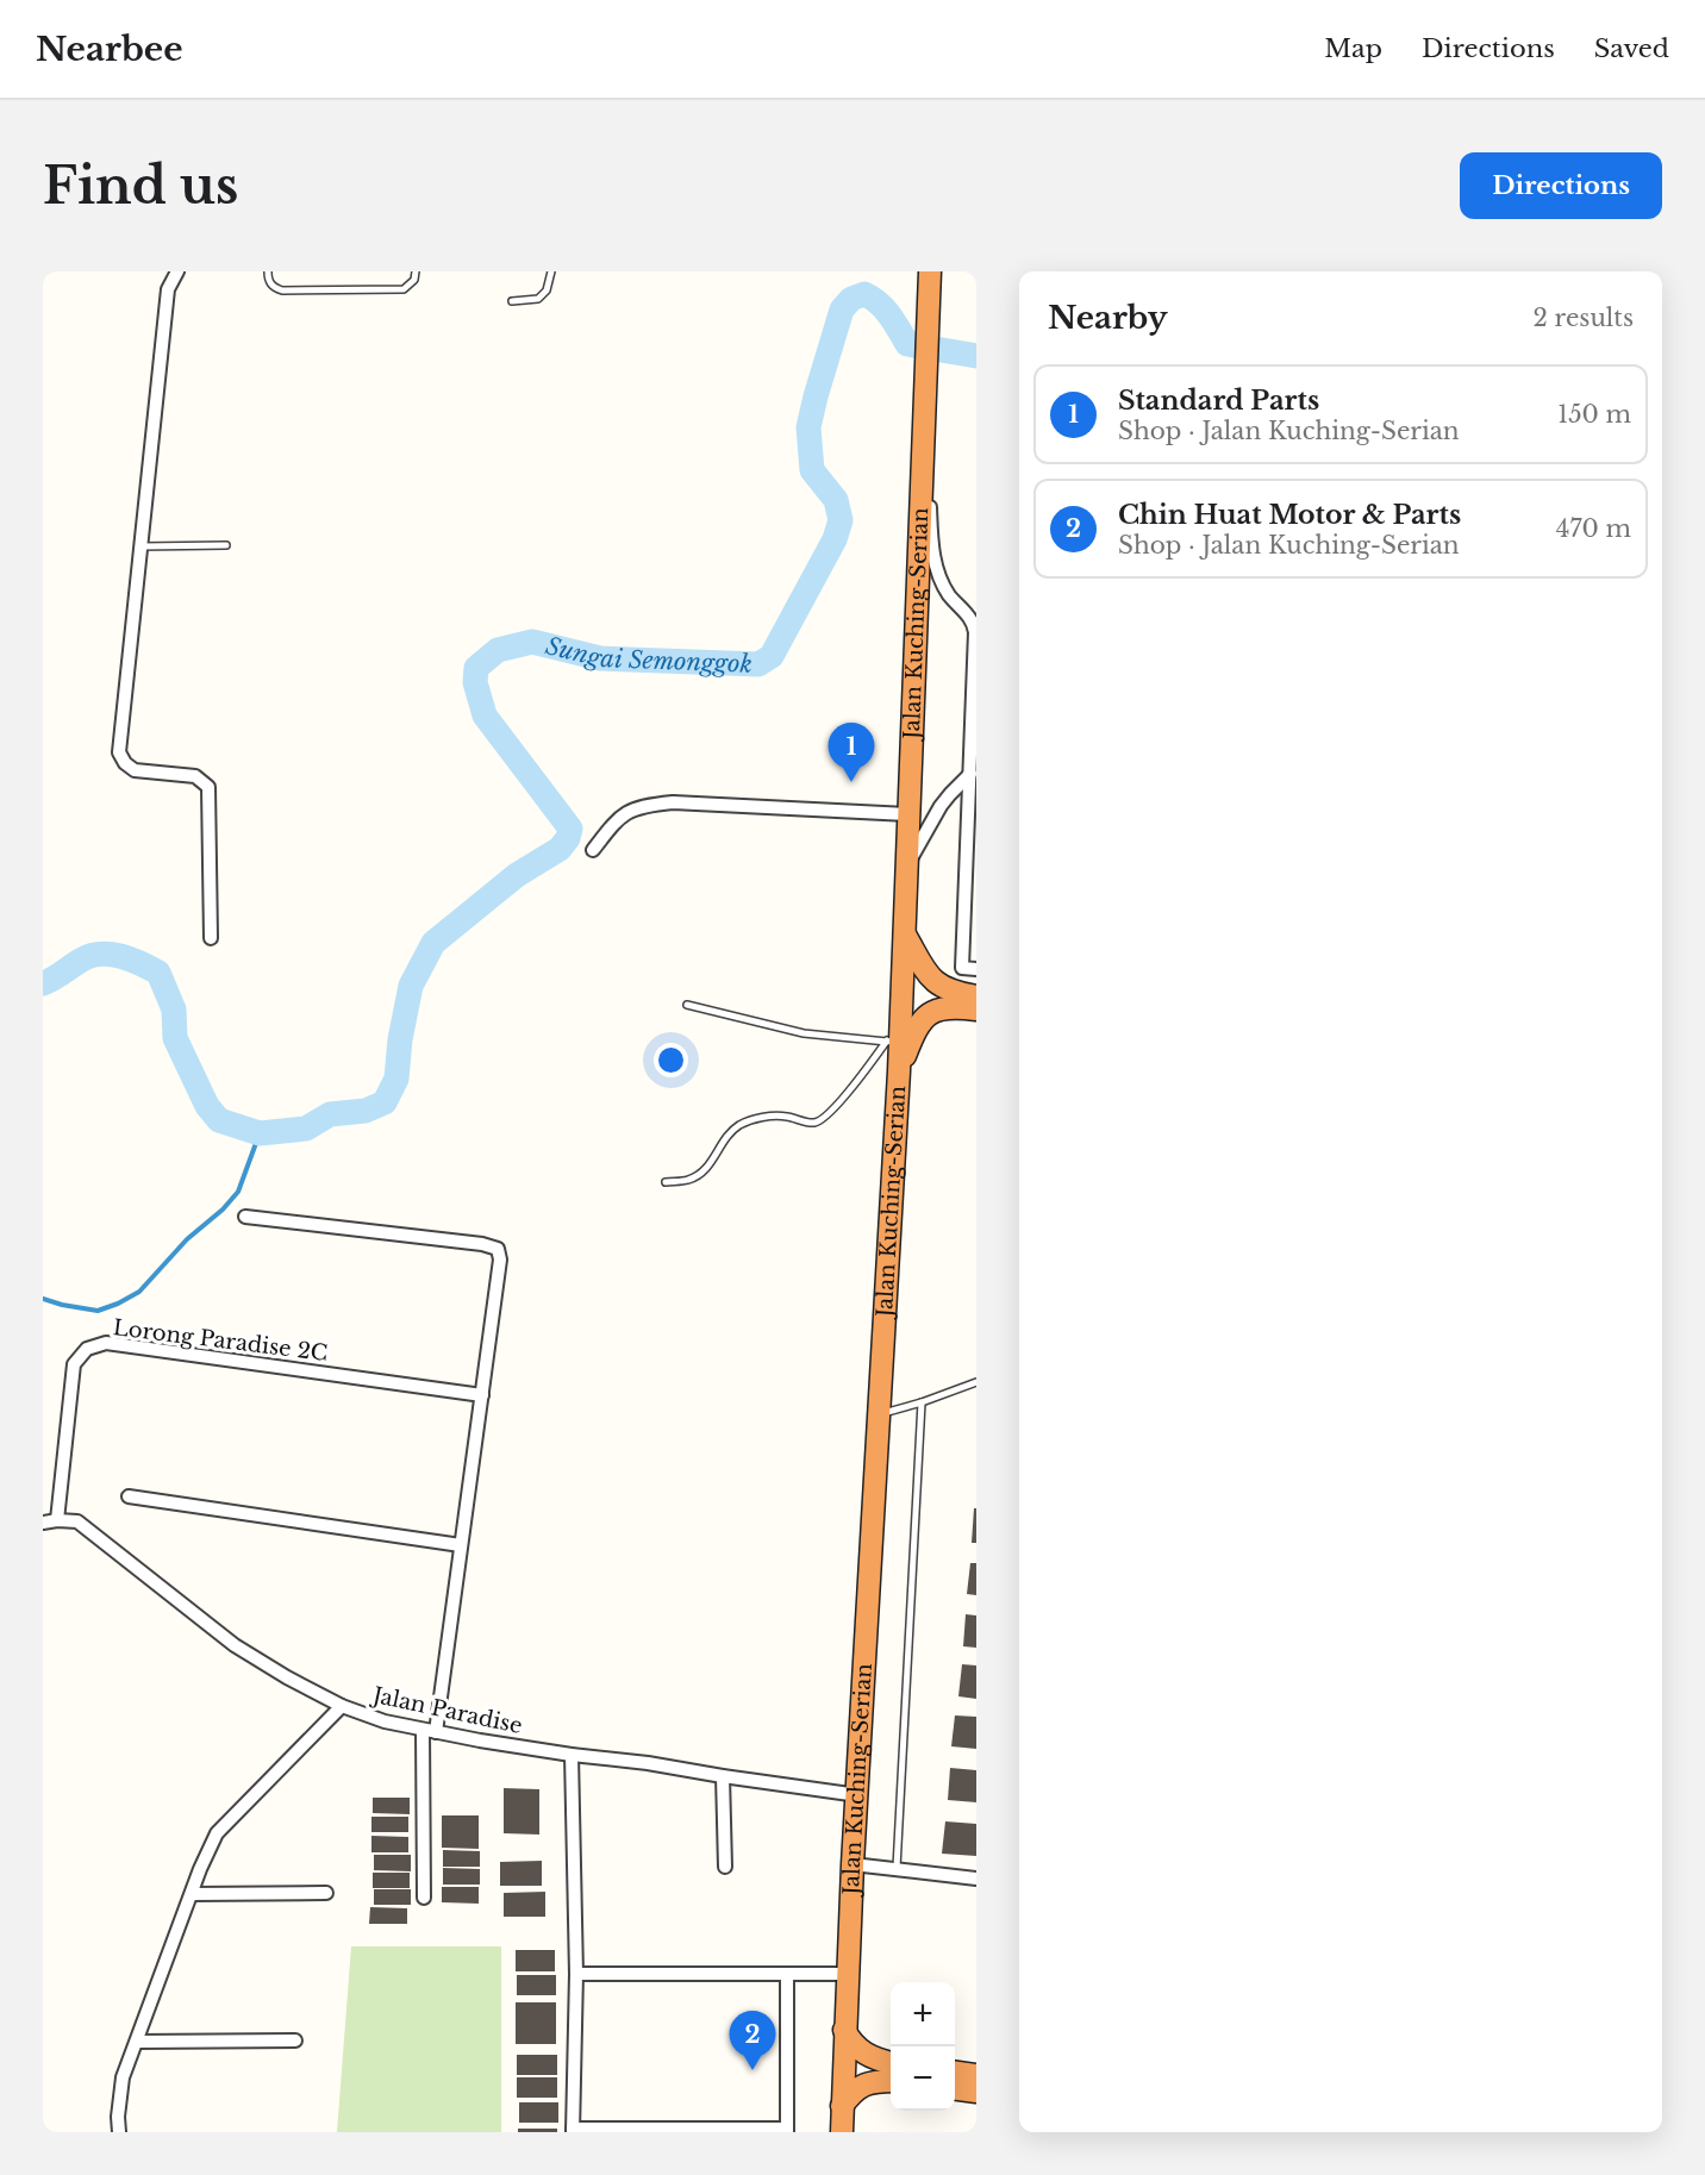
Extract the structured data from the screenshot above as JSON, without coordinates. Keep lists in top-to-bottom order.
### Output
{
  "streets": {
    "highway": ["Jalan Kuching-Serian"],
    "street": ["Lorong Paradise 2C", "Jalan Paradise"]
  },
  "crossings": [
    ["Jalan Kuching-Serian", "Jalan Paradise"],
    ["Lorong Paradise 2C", "Jalan Paradise"]
  ],
  "water": ["Sungai Semonggok"],
  "page": {
    "header": "Nearbee",
    "nav": ["Map", "Directions", "Saved"],
    "buttons": "Directions",
    "title": "Find us",
    "heading": ["Nearby", "2 results"],
    "list": [
      {
        "mark": "1",
        "name": "Standard Parts",
        "note": "Shop · Jalan Kuching-Serian",
        "value": "150 m"
      },
      {
        "mark": "2",
        "name": "Chin Huat Motor & Parts",
        "note": "Shop · Jalan Kuching-Serian",
        "value": "470 m"
      }
    ],
    "pins": ["1", "2"],
    "map_buttons": ["+", "−"]
  }
}
